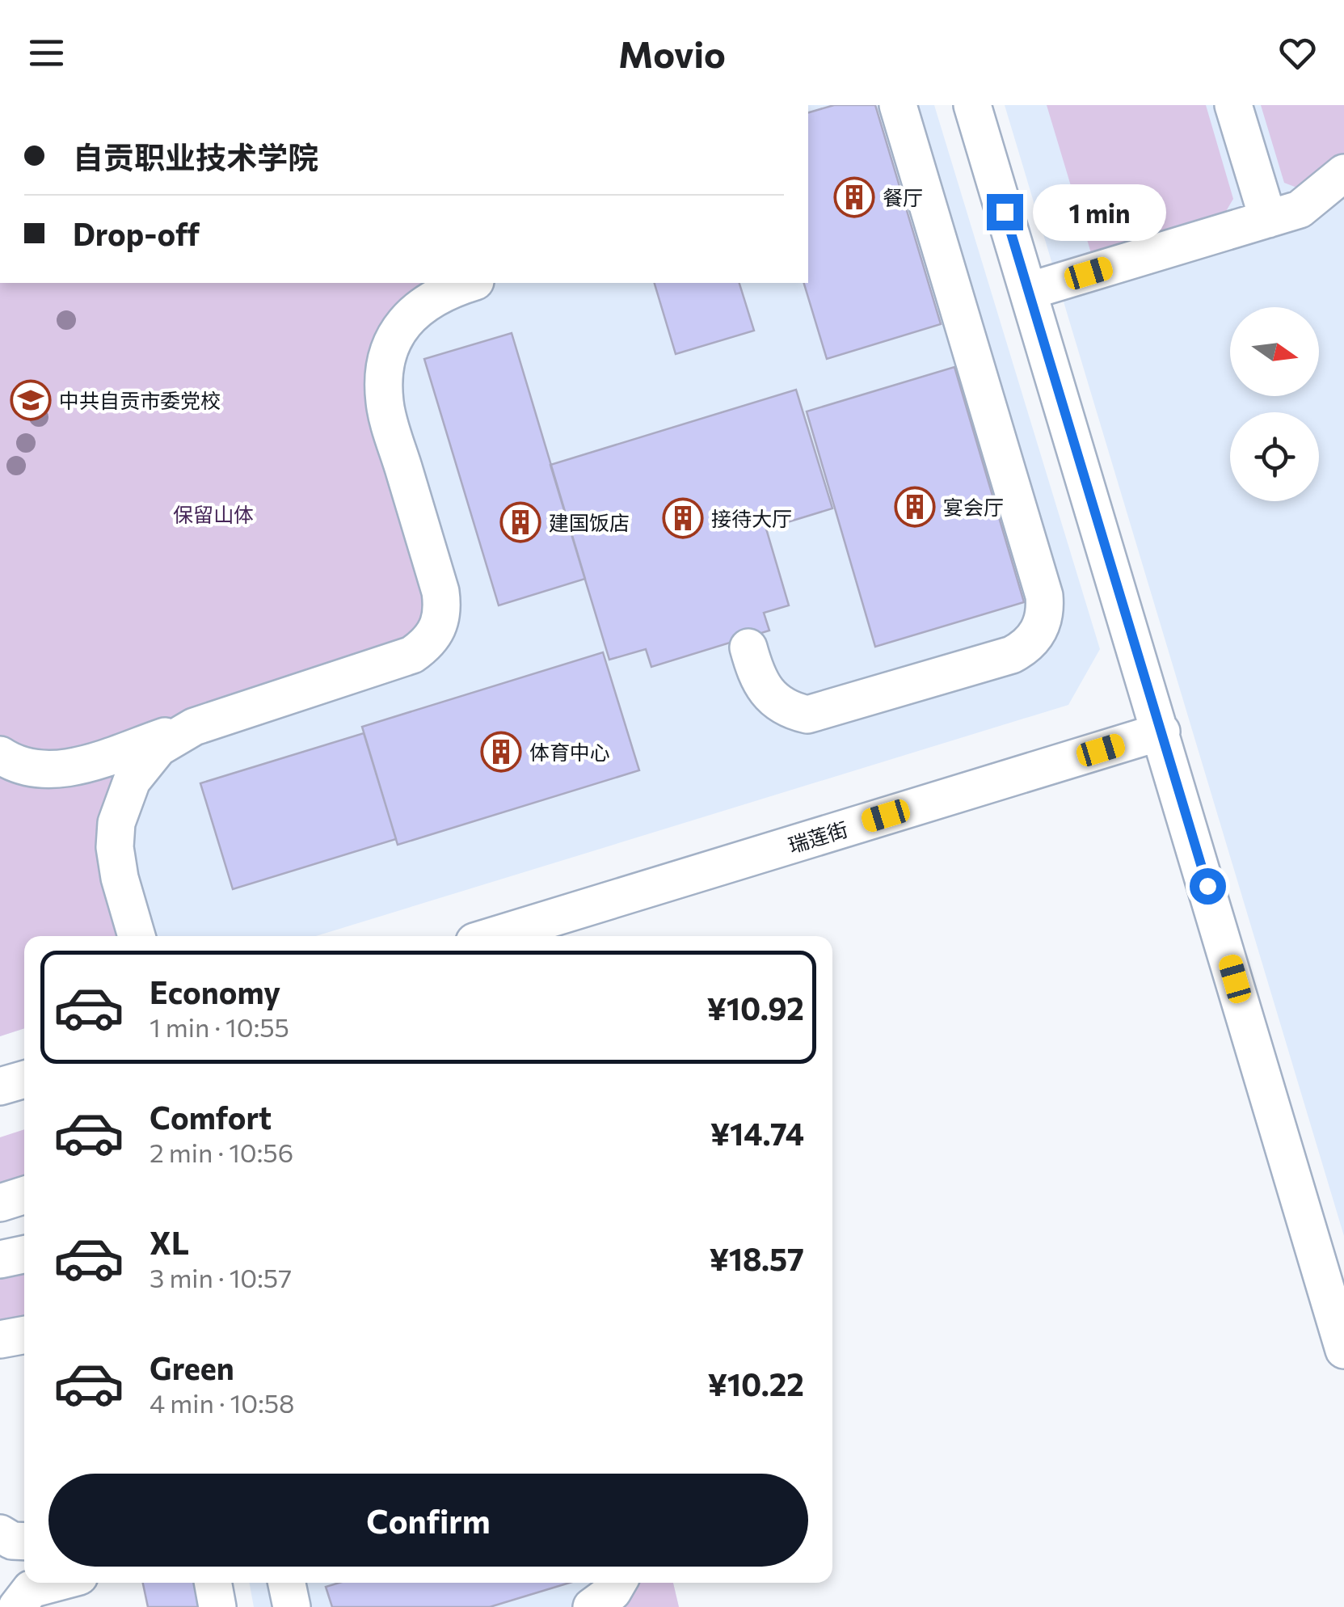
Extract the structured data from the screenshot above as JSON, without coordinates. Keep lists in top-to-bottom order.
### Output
{
  "streets": {
    "street": ["瑞莲街"]
  },
  "parks": ["保留山体"],
  "places": {
    "building": [
      "餐厅",
      "宴会厅",
      "接待大厅",
      "建国饭店",
      "体育中心"
    ],
    "school or university": ["中共自贡市委党校"]
  },
  "north": "right",
  "page": {
    "header": "Movio",
    "banner": ["自贡职业技术学院", "Drop-off"],
    "bubble": "1 min",
    "list": [
      {
        "name": "Economy",
        "note": "1 min · 10:55",
        "value": "¥10.92"
      },
      {
        "name": "Comfort",
        "note": "2 min · 10:56",
        "value": "¥14.74"
      },
      {
        "name": "XL",
        "note": "3 min · 10:57",
        "value": "¥18.57"
      },
      {
        "name": "Green",
        "note": "4 min · 10:58",
        "value": "¥10.22"
      }
    ],
    "buttons": "Confirm"
  }
}
